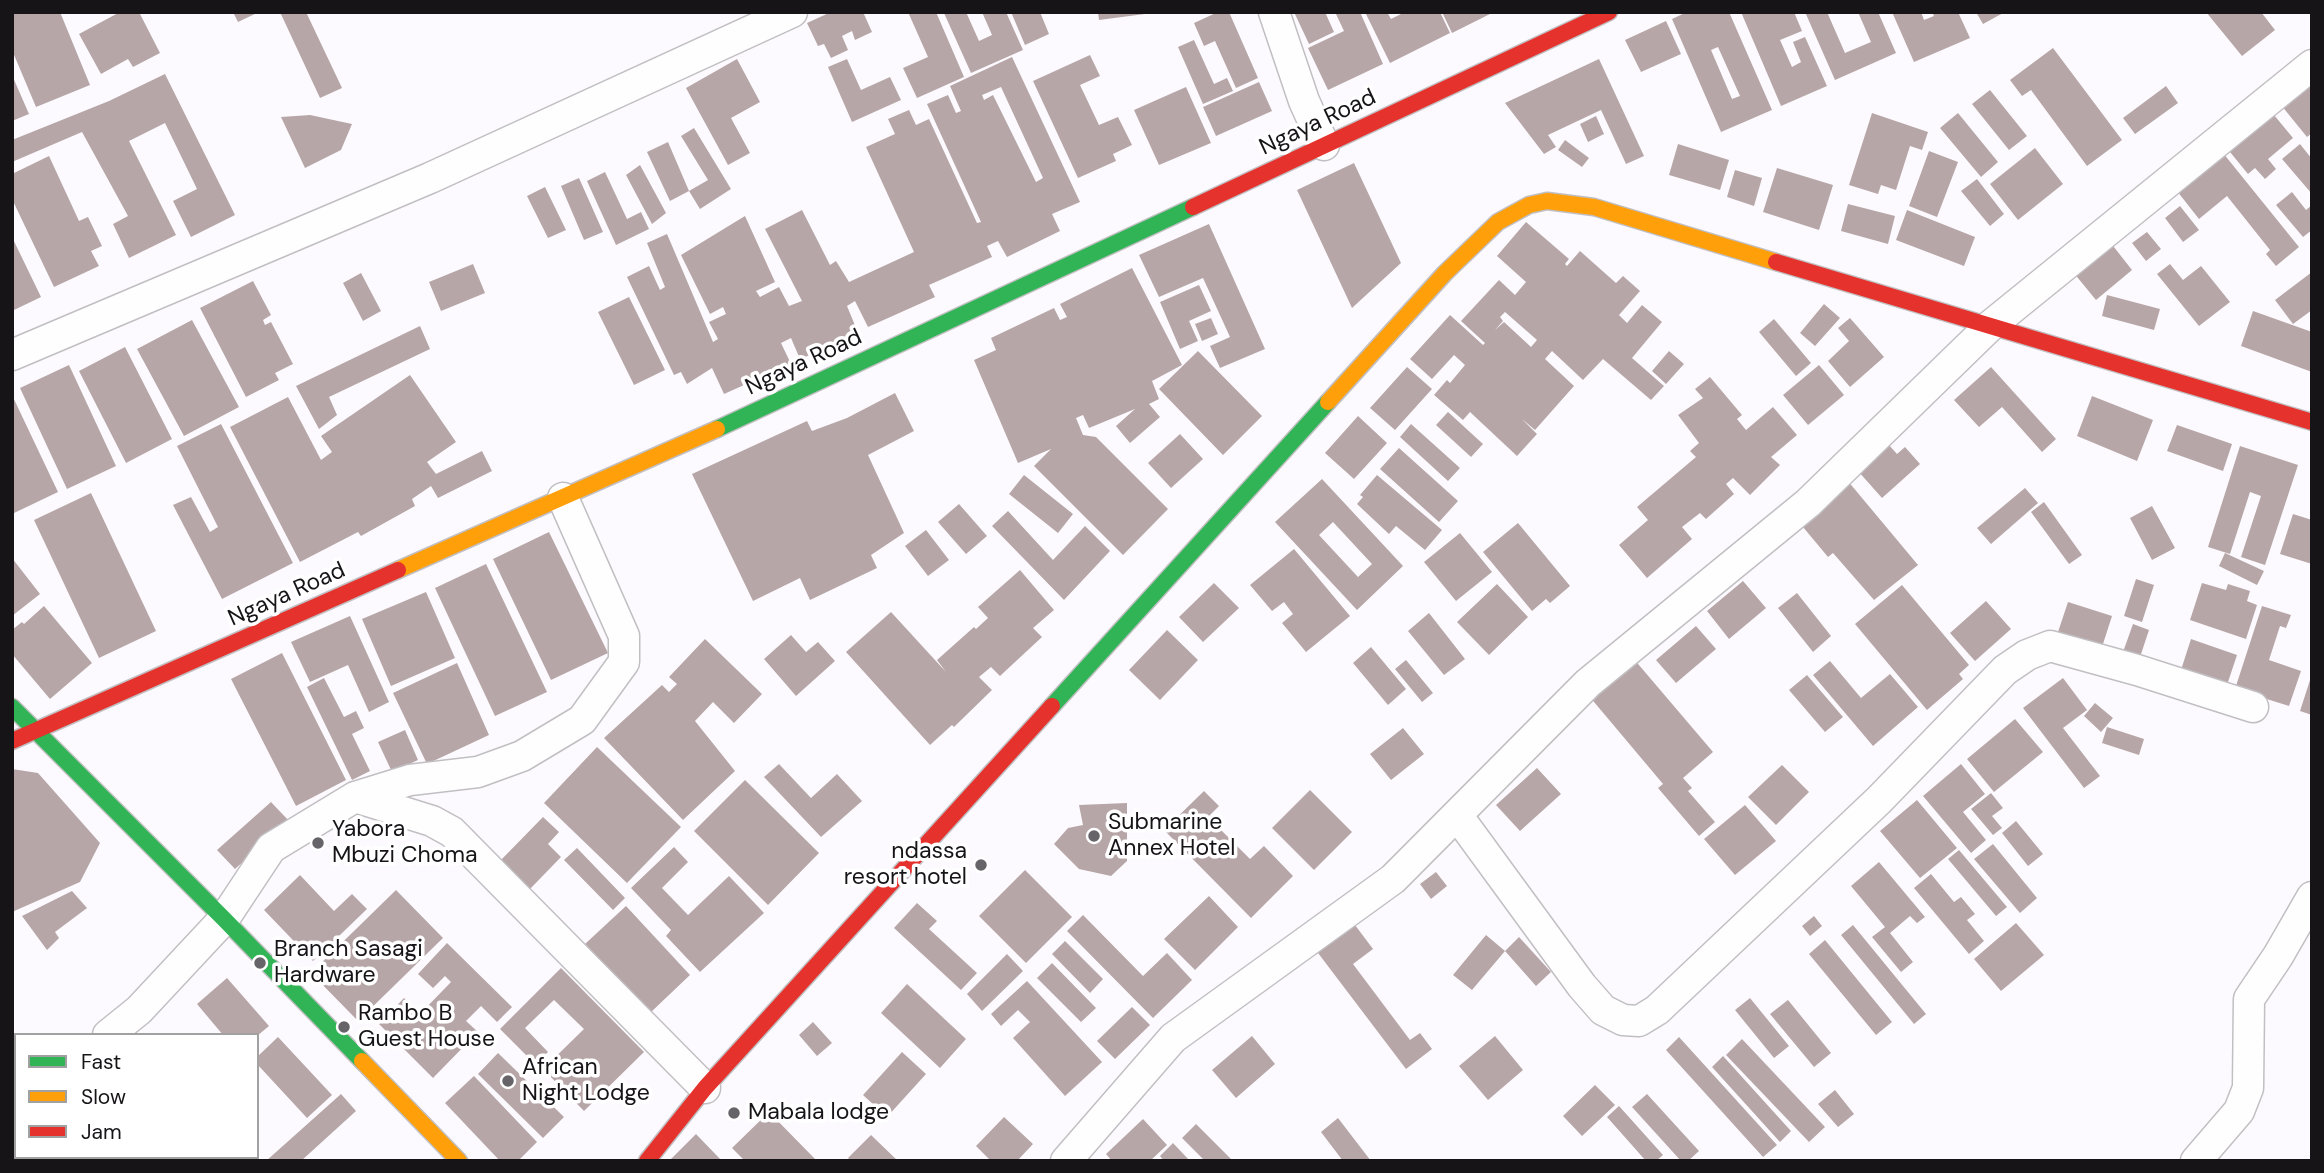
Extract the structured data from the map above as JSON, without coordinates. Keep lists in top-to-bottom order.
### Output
{
  "streets": {
    "street": ["Ngaya Road"]
  },
  "places": [
    "Submarine Annex Hotel",
    "Yabora Mbuzi Choma",
    "ndassa resort hotel",
    "Branch Sasagi Hardware",
    "Rambo B Guest House",
    "African Night Lodge",
    "Mabala lodge"
  ],
  "legend": ["Fast", "Slow", "Jam"]
}
